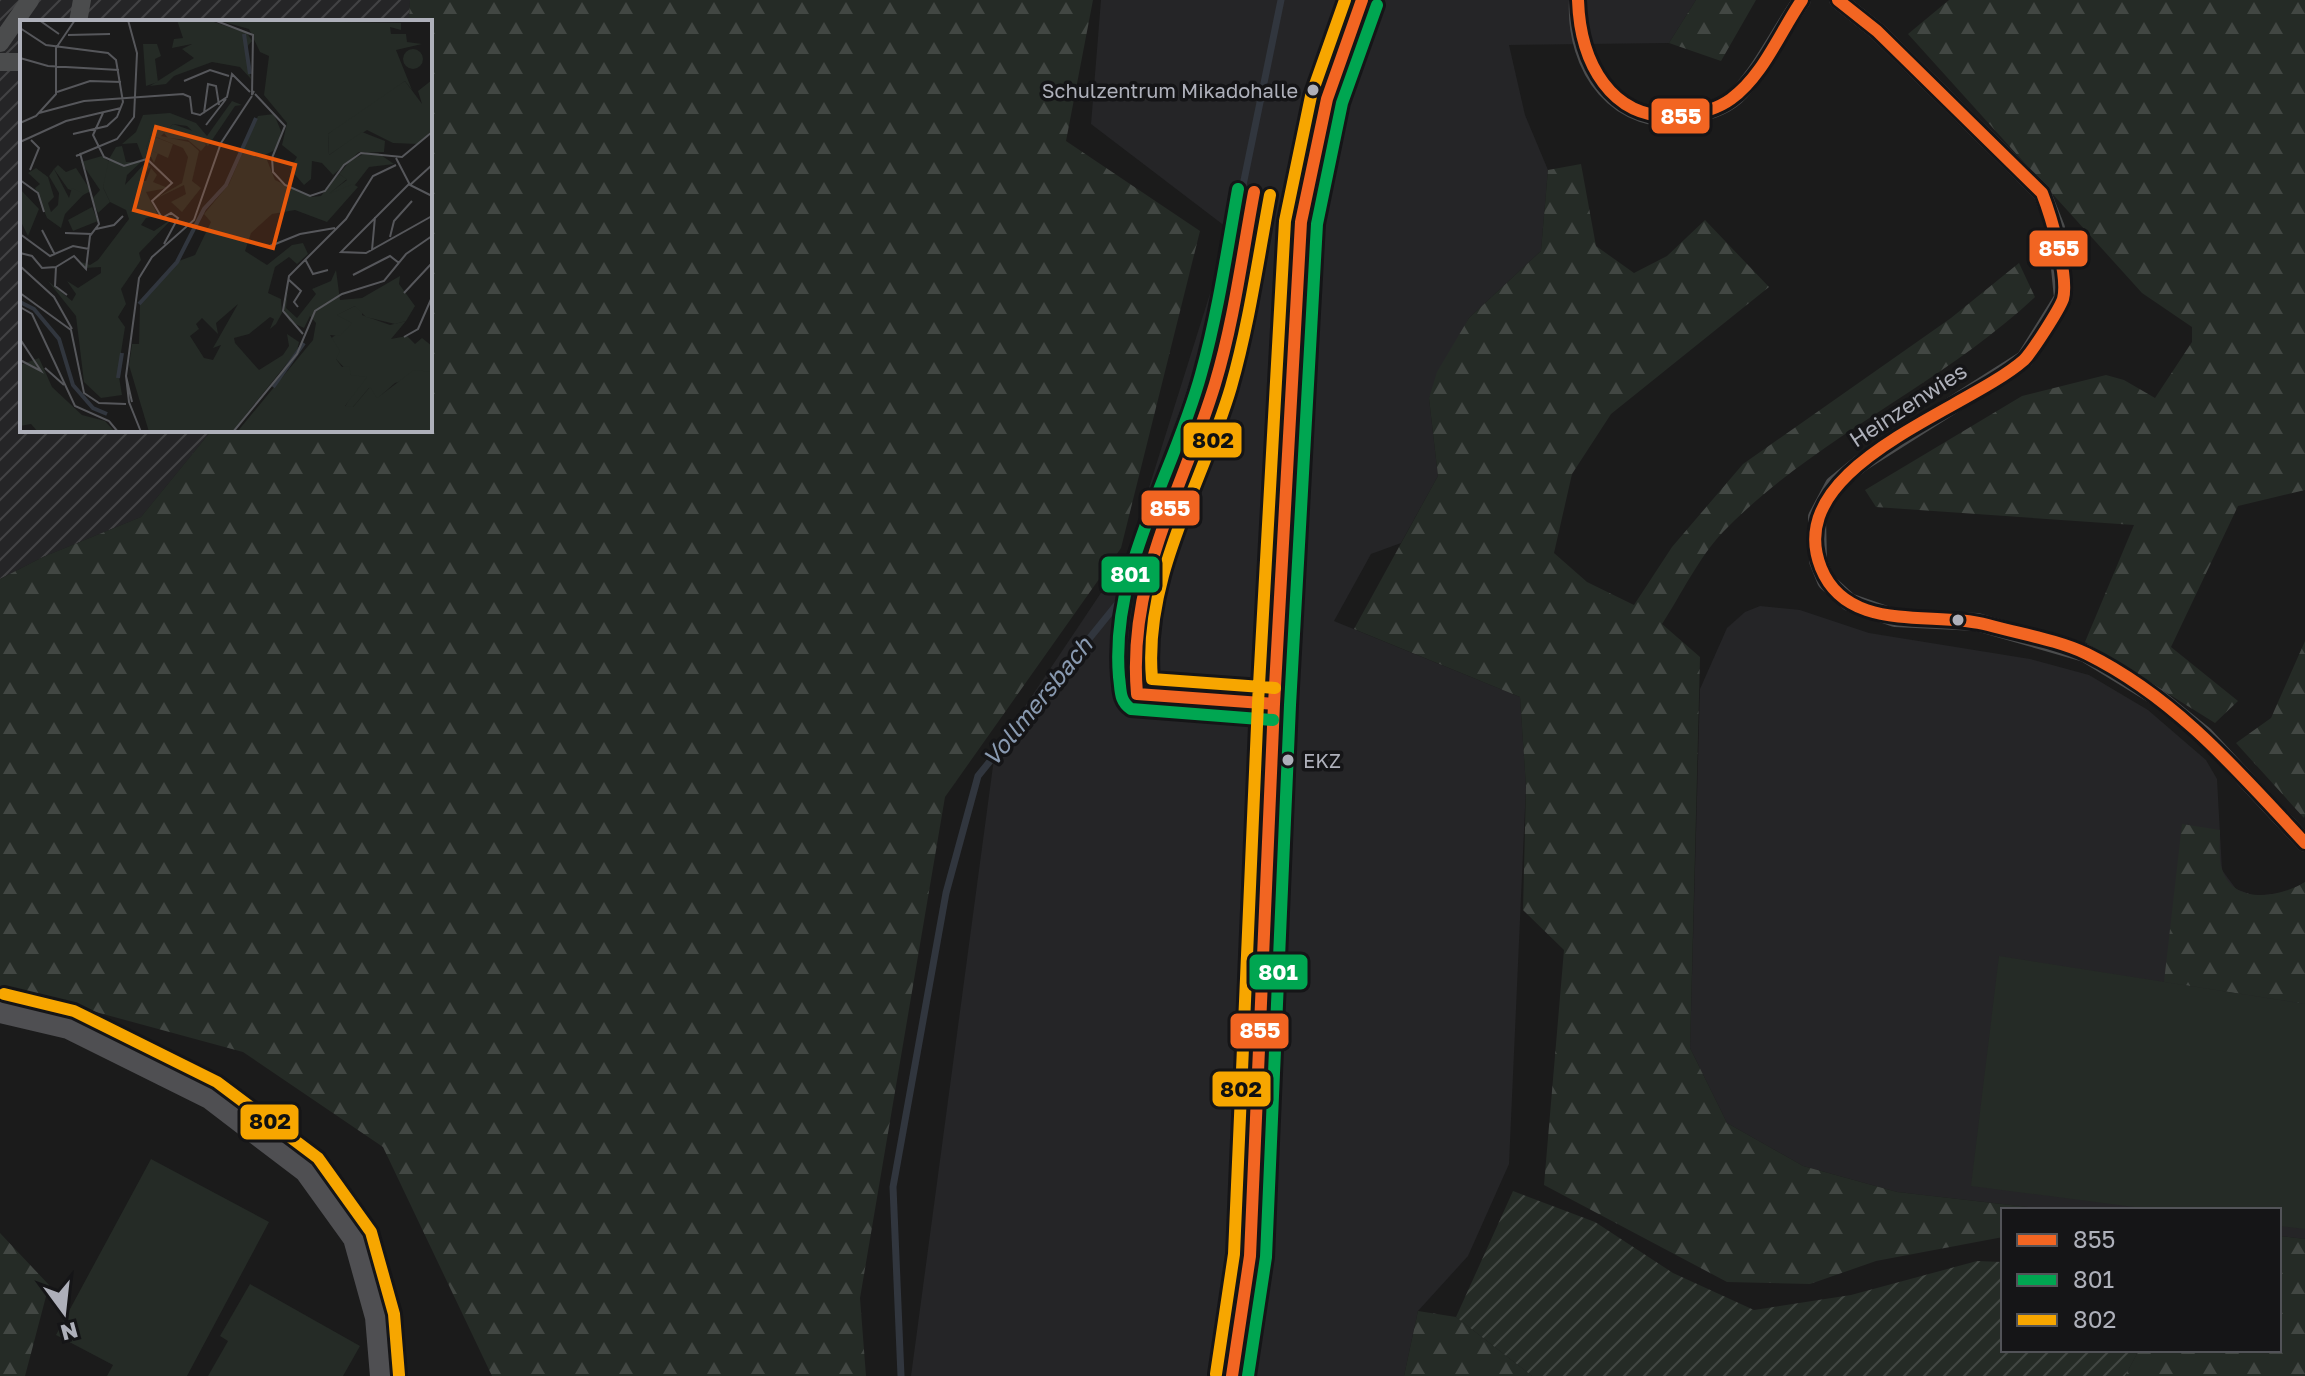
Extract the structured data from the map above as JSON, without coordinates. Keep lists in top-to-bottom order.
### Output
{
  "streets": {
    "street": ["Heinzenwies"]
  },
  "water": ["Vollmersbach"],
  "places": ["Schulzentrum Mikadohalle", "EKZ"],
  "lines": ["transit line 855", "transit line 802", "transit line 801"],
  "legend": ["855", "801", "802"],
  "north": "bottom"
}
